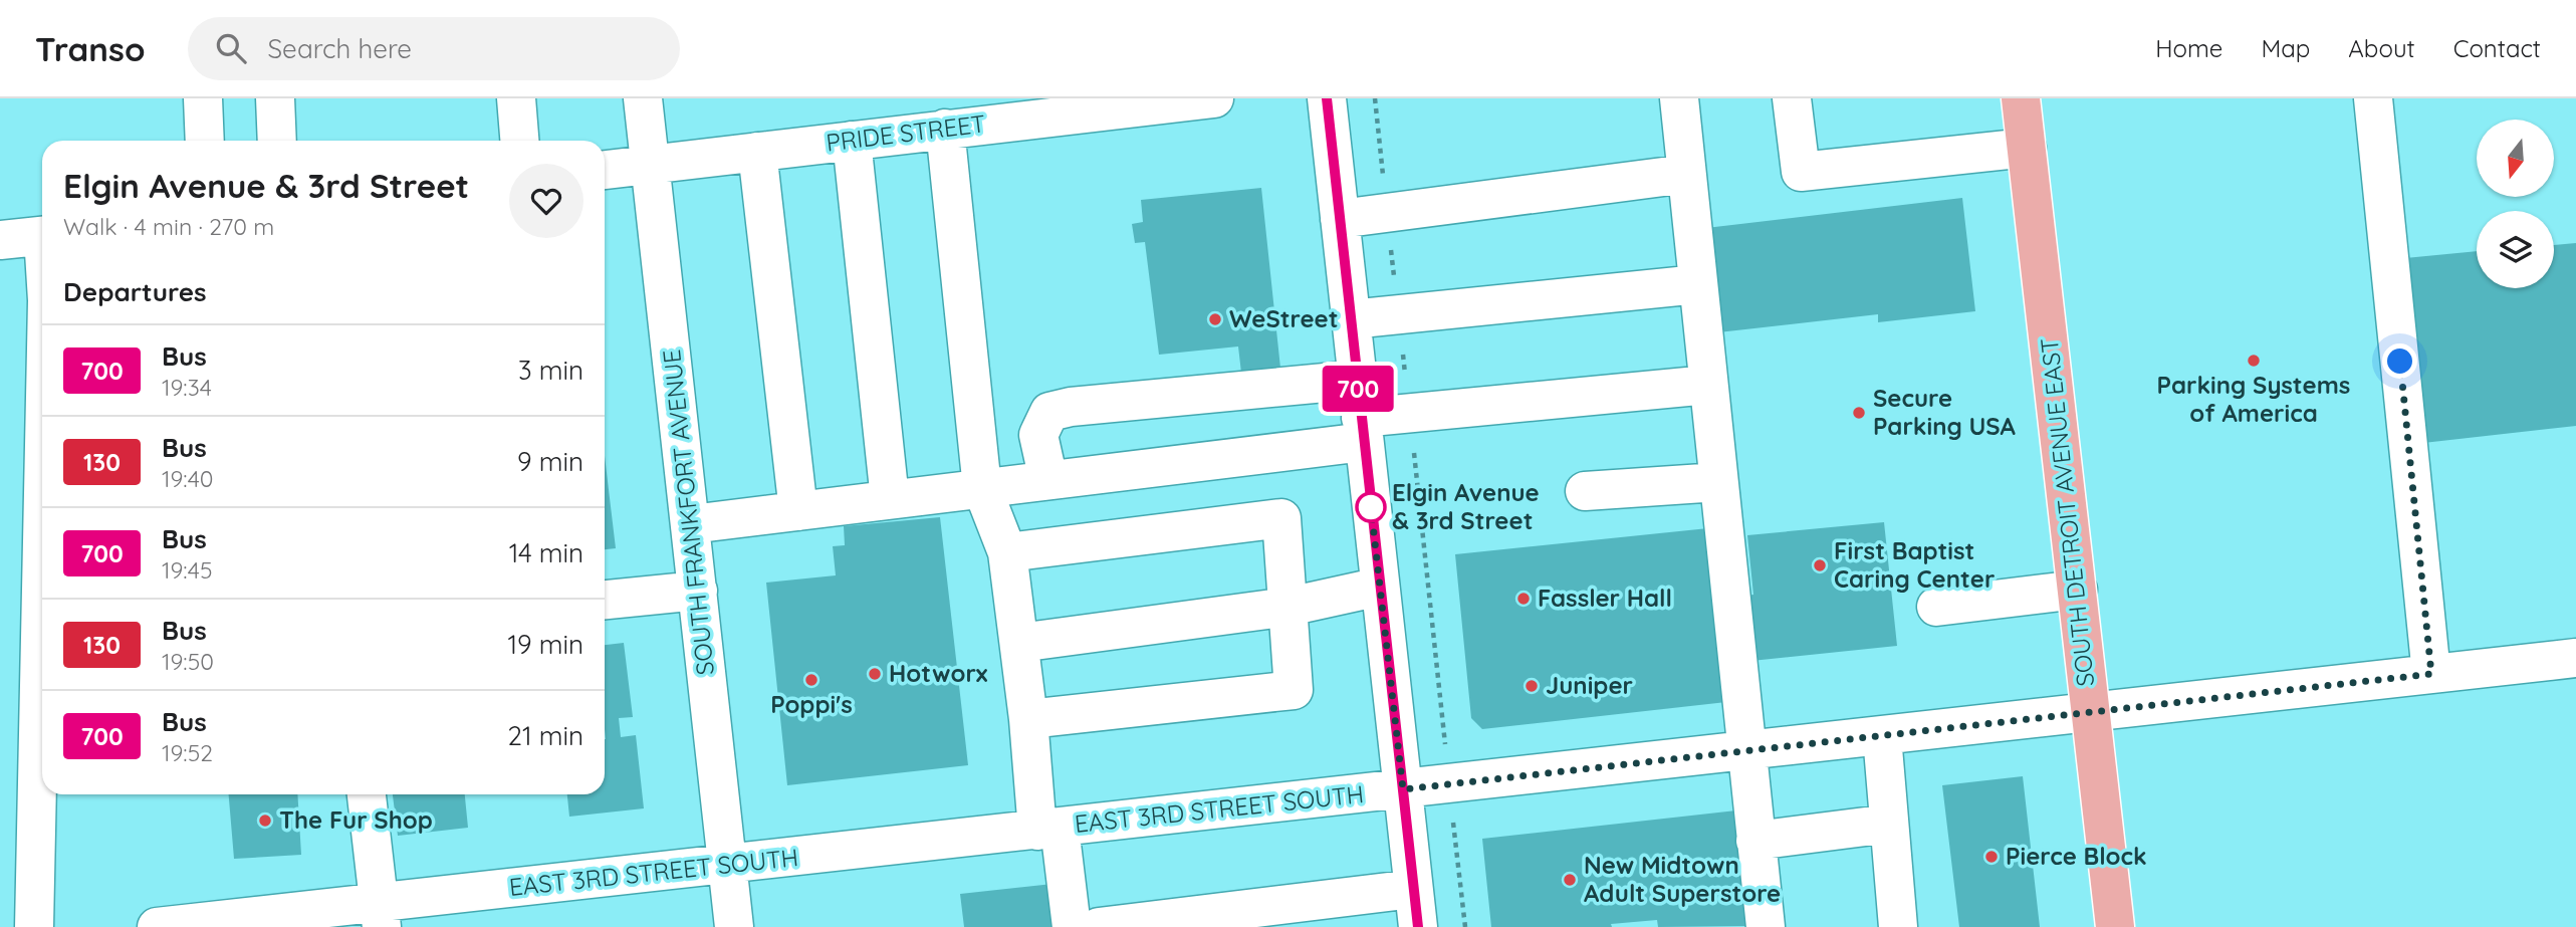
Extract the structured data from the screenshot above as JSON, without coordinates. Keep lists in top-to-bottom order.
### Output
{
  "streets": {
    "main road": ["SOUTH DETROIT AVENUE EAST"],
    "street": ["PRIDE STREET", "SOUTH FRANKFORT AVENUE", "EAST 3RD STREET SOUTH"]
  },
  "crossings": [
    ["PRIDE STREET", "SOUTH FRANKFORT AVENUE"],
    ["SOUTH FRANKFORT AVENUE", "EAST 3RD STREET SOUTH"],
    ["SOUTH DETROIT AVENUE EAST", "EAST 3RD STREET SOUTH"]
  ],
  "places": [
    "WeStreet",
    "Parking Systems of America",
    "Secure Parking USA",
    "Elgin Avenue & 3rd Street",
    "First Baptist Caring Center",
    "Fassler Hall",
    "Hotworx",
    "Poppi's",
    "Juniper",
    "The Fur Shop",
    "Pierce Block",
    "New Midtown Adult Superstore"
  ],
  "lines": ["bus line 700"],
  "north": "bottom",
  "page": {
    "header": "Transo",
    "search": "Search here",
    "nav": [
      "Home",
      "Map",
      "About",
      "Contact"
    ],
    "on_map": "700",
    "heading": [
      ["Elgin Avenue & 3rd Street", "Walk · 4 min · 270 m"],
      "Departures"
    ],
    "list": [
      {
        "mark": "700",
        "name": "Bus",
        "note": "19:34",
        "value": "3 min"
      },
      {
        "mark": "130",
        "name": "Bus",
        "note": "19:40",
        "value": "9 min"
      },
      {
        "mark": "700",
        "name": "Bus",
        "note": "19:45",
        "value": "14 min"
      },
      {
        "mark": "130",
        "name": "Bus",
        "note": "19:50",
        "value": "19 min"
      },
      {
        "mark": "700",
        "name": "Bus",
        "note": "19:52",
        "value": "21 min"
      }
    ]
  }
}
